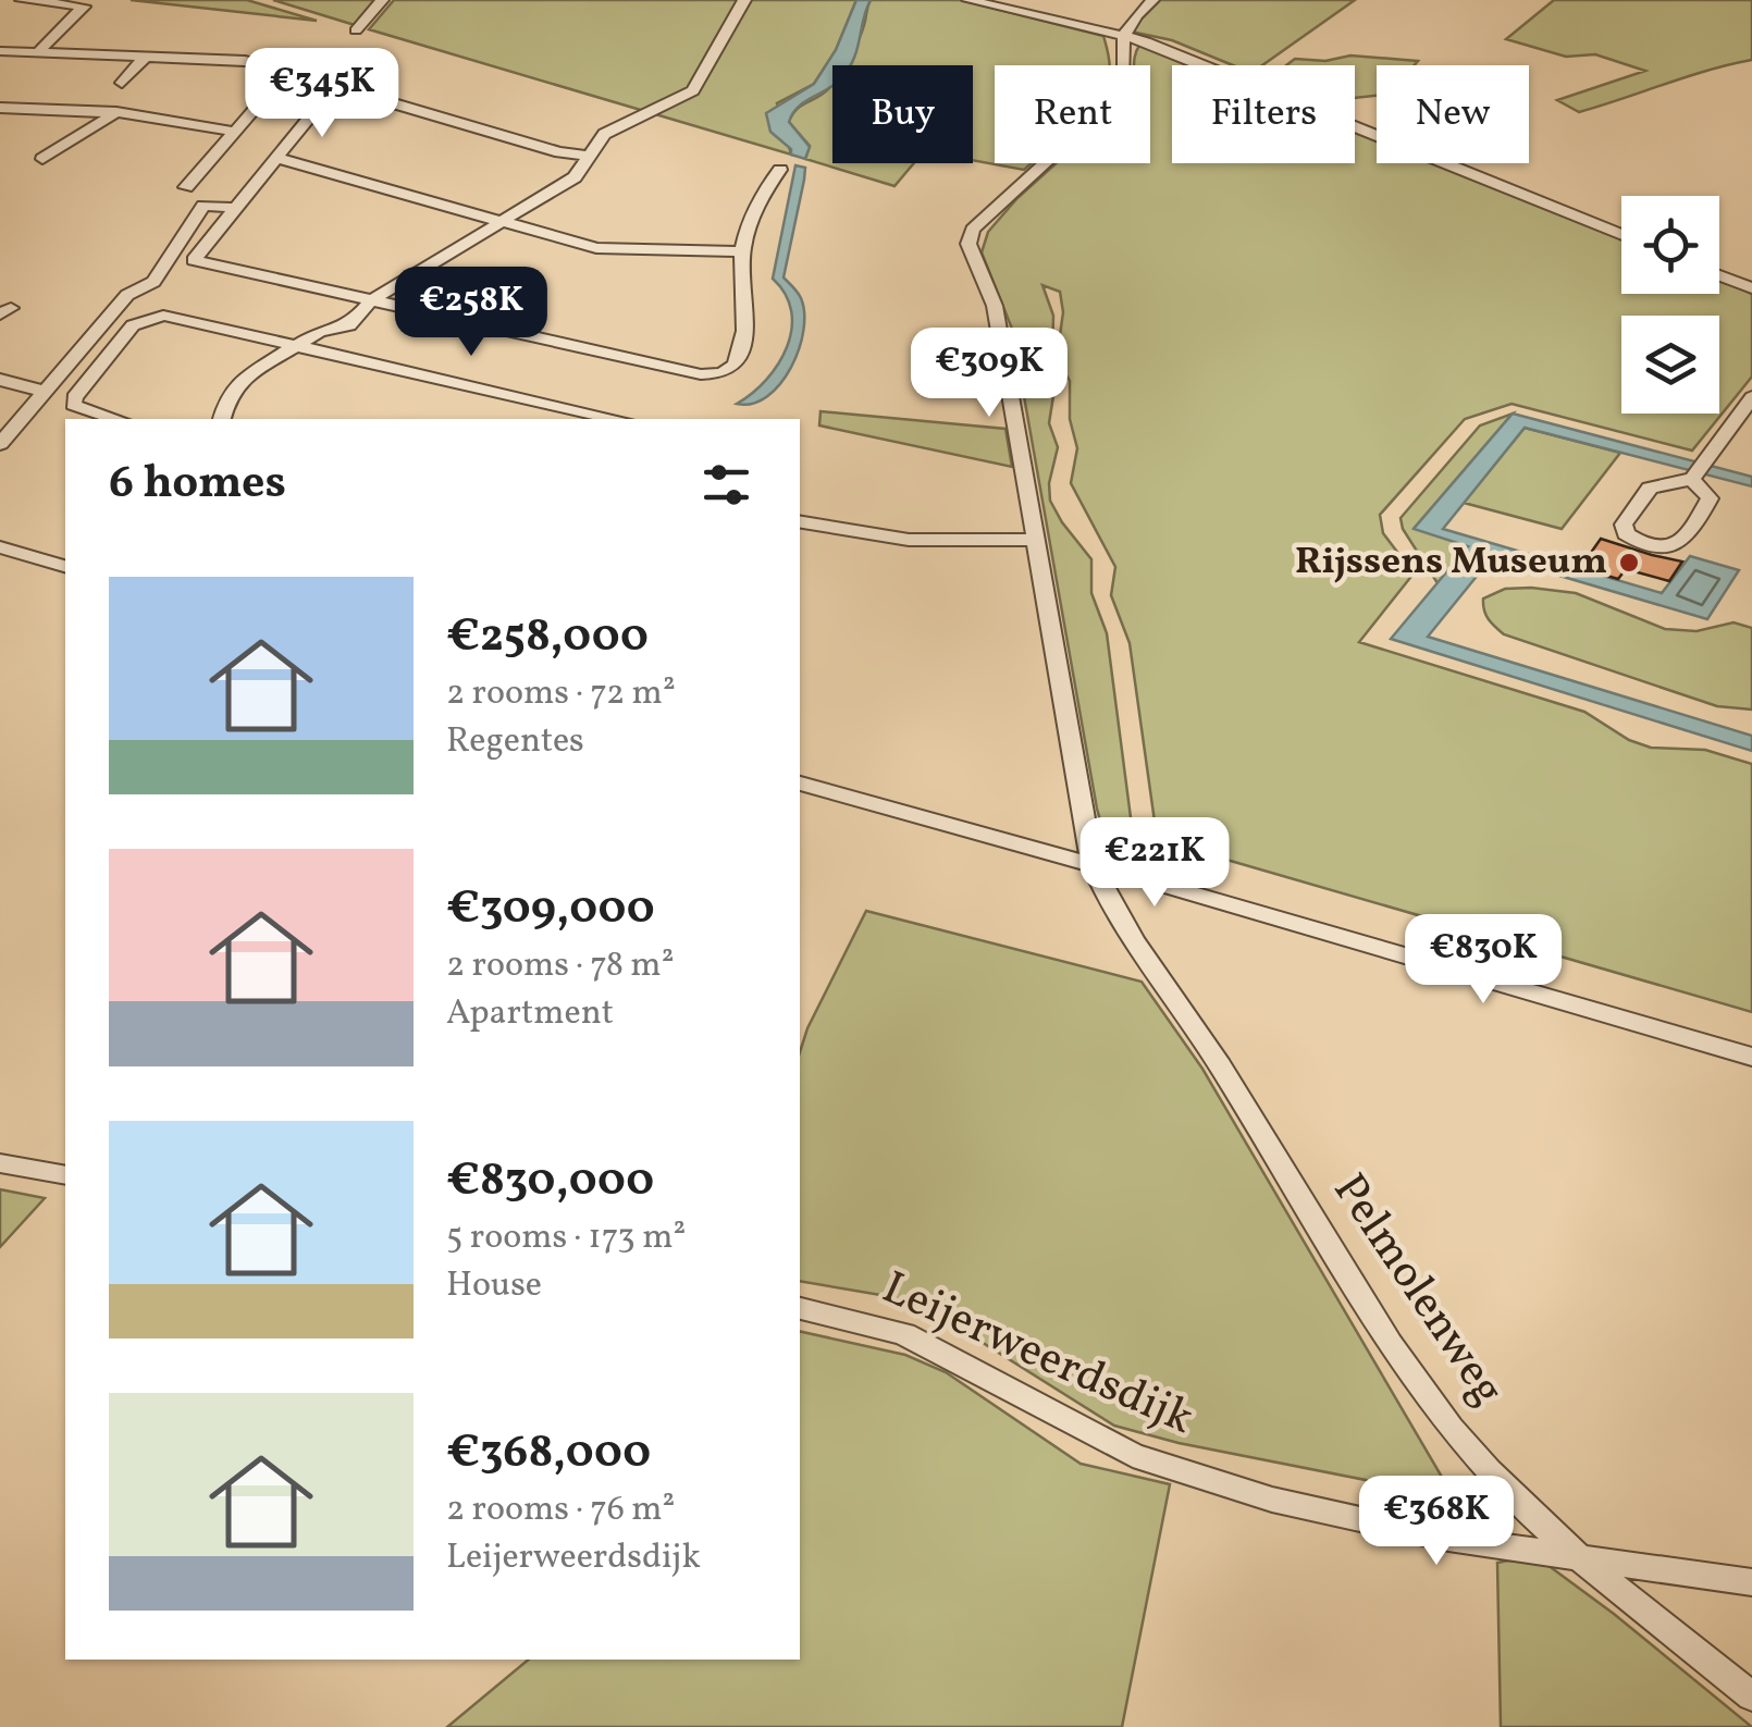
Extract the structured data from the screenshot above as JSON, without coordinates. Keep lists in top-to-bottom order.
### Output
{
  "streets": {
    "street": ["Pelmolenweg", "Leijerweerdsdijk"]
  },
  "crossings": [
    ["Pelmolenweg", "Leijerweerdsdijk"]
  ],
  "places": ["Rijssens Museum"],
  "page": {
    "price": [
      "€345K",
      "€258K",
      "€309K",
      "€221K",
      "€830K",
      "€368K"
    ],
    "chip": [
      "Buy",
      "Rent",
      "Filters",
      "New"
    ],
    "heading": "6 homes",
    "list": [
      {
        "name": "€258,000",
        "note": "2 rooms · 72 m² · Regentes"
      },
      {
        "name": "€309,000",
        "note": "2 rooms · 78 m² · Apartment"
      },
      {
        "name": "€830,000",
        "note": "5 rooms · 173 m² · House"
      },
      {
        "name": "€368,000",
        "note": "2 rooms · 76 m² · Leijerweerdsdijk"
      }
    ]
  }
}
